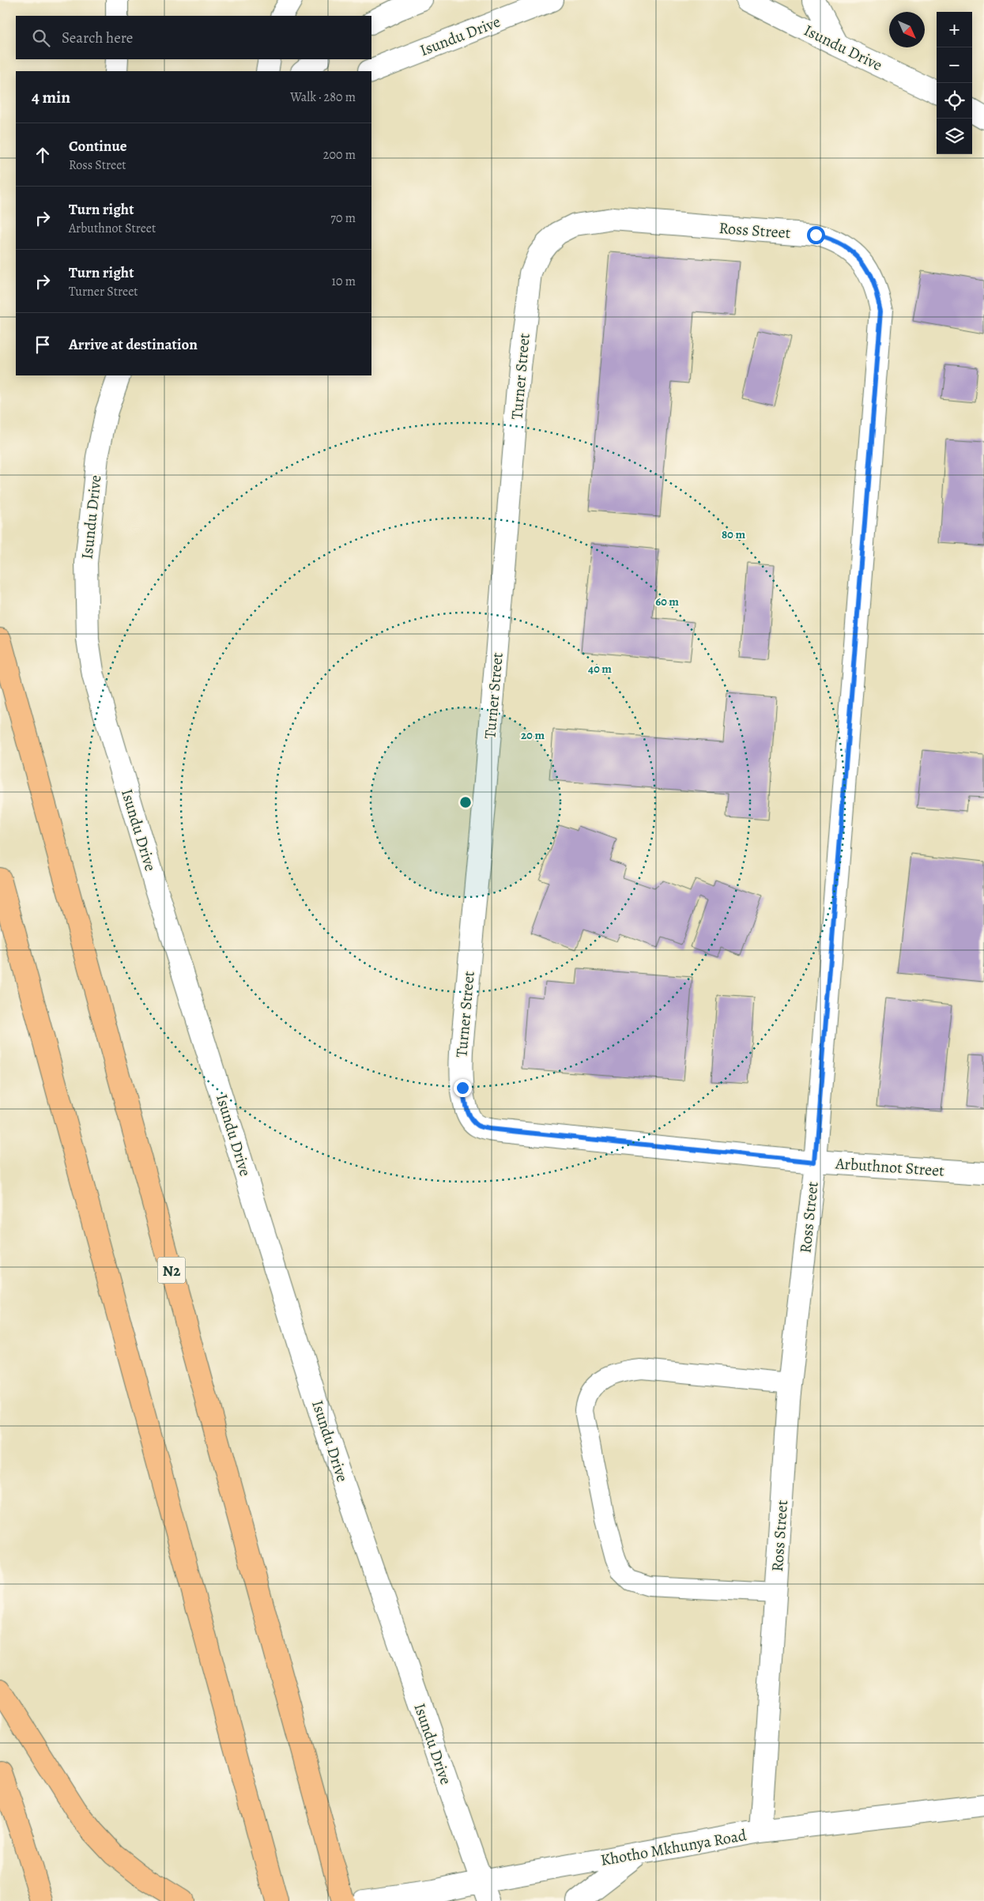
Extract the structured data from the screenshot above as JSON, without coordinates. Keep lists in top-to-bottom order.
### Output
{
  "streets": {
    "main road": ["N2"],
    "street": [
      "Isundu Drive",
      "Ross Street",
      "Turner Street",
      "Arbuthnot Street",
      "Khotho Mkhunya Road"
    ]
  },
  "crossings": [
    ["Isundu Drive", "Khotho Mkhunya Road"],
    ["Ross Street", "Turner Street"],
    ["Ross Street", "Arbuthnot Street"],
    ["Ross Street", "Khotho Mkhunya Road"],
    ["Turner Street", "Arbuthnot Street"]
  ],
  "north": "bottom right",
  "page": {
    "map_buttons": ["+", "−"],
    "search": "Search here",
    "heading": ["4 min", "Walk · 280 m"],
    "list": [
      ["Continue", "Ross Street", "200 m"],
      ["Turn right", "Arbuthnot Street", "70 m"],
      ["Turn right", "Turner Street", "10 m"],
      "Arrive at destination"
    ]
  },
  "rings": [
    "80 m",
    "60 m",
    "40 m",
    "20 m"
  ]
}
